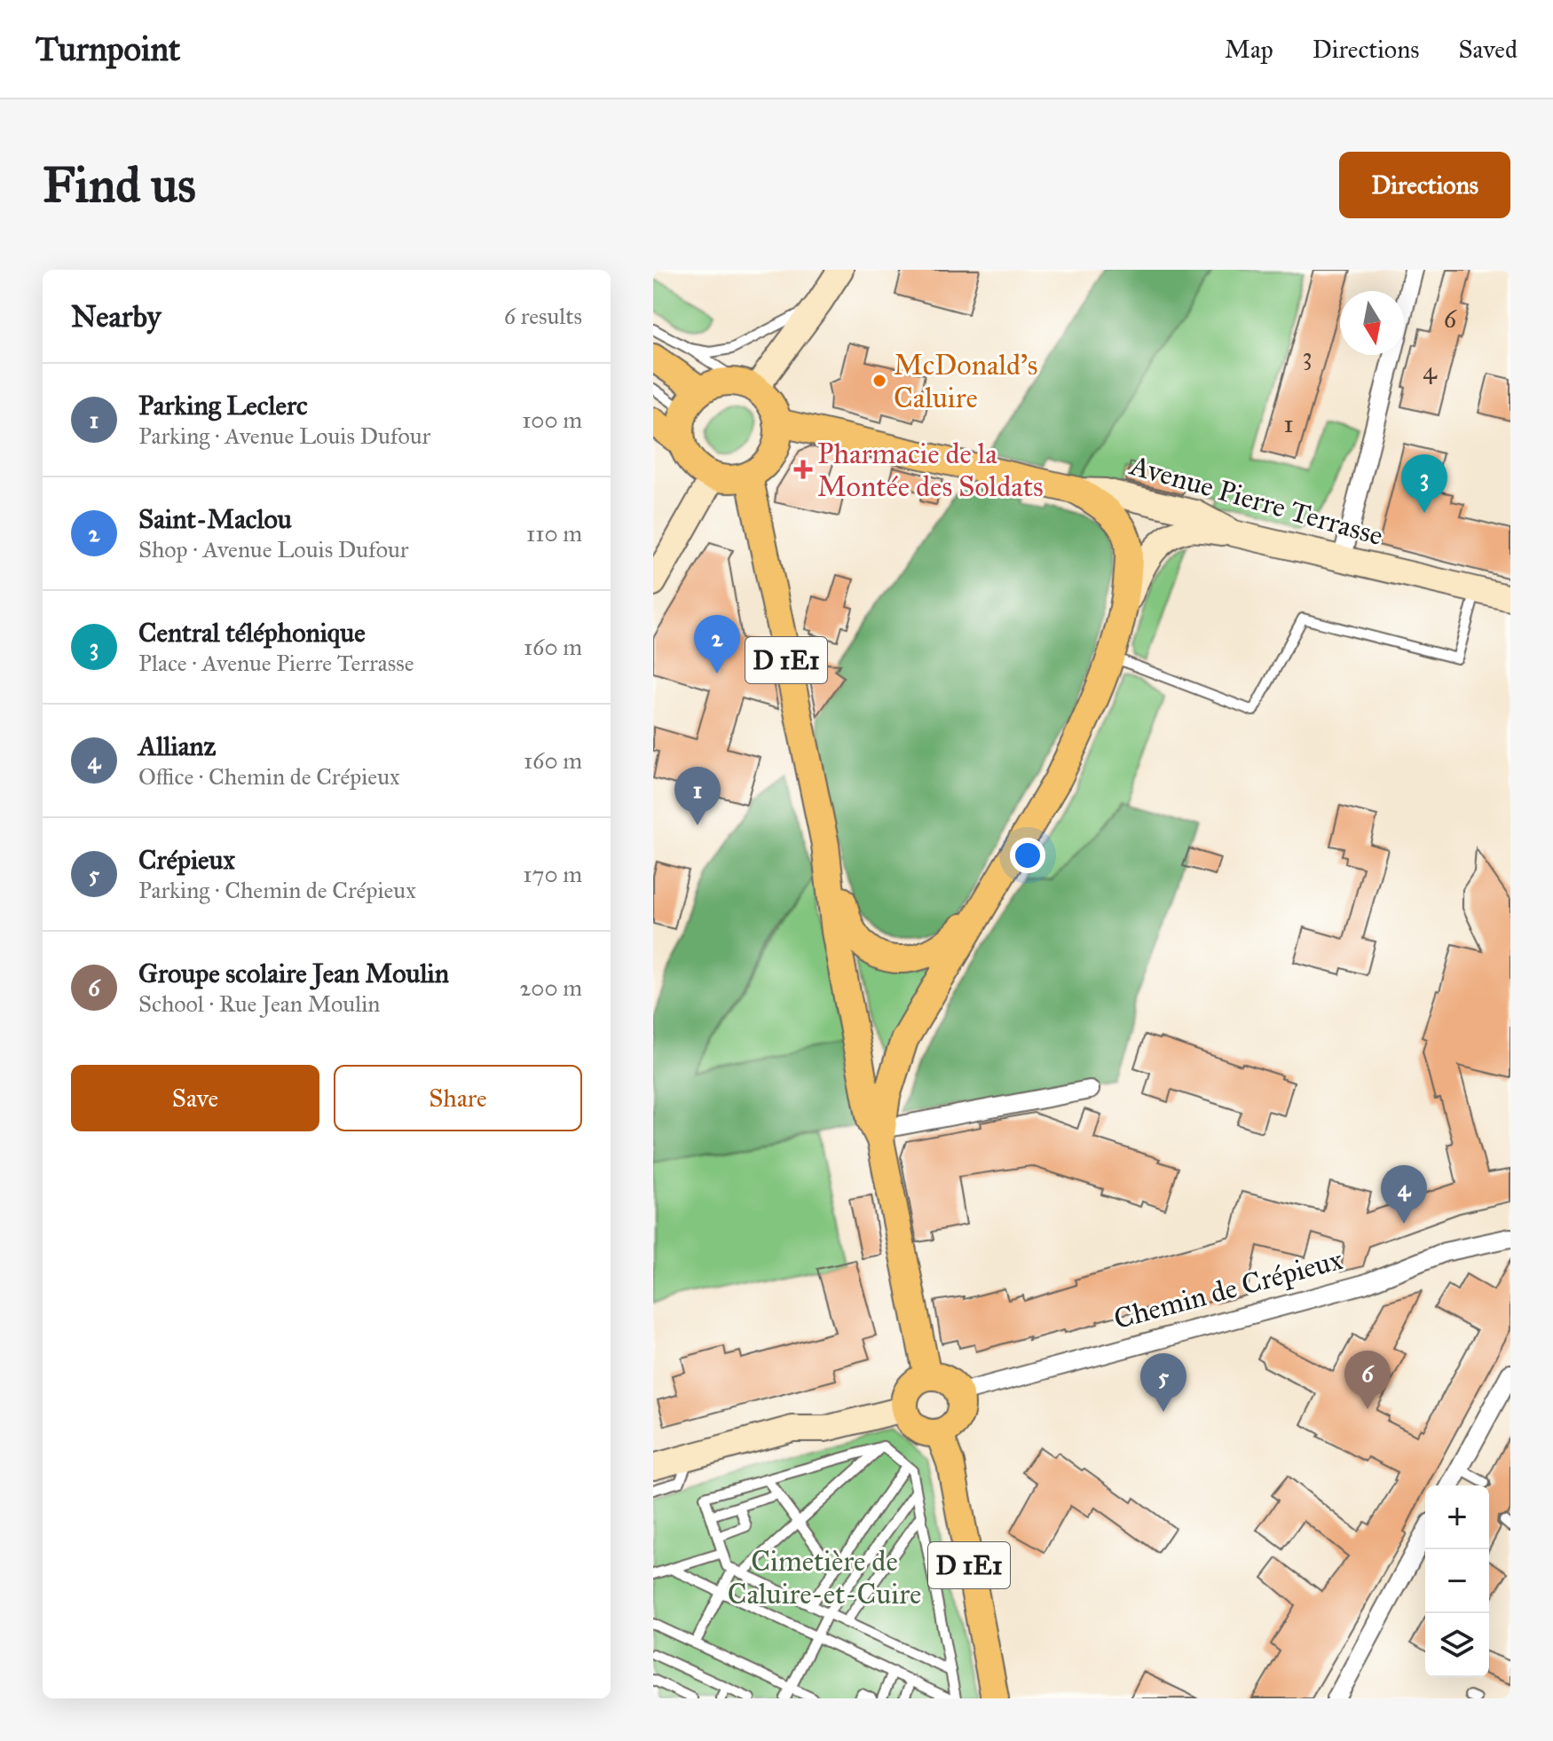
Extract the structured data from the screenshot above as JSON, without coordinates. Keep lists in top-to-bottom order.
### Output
{
  "streets": {
    "main road": ["Avenue Pierre Terrasse", "D 1E1"],
    "street": ["Chemin de Crépieux"]
  },
  "crossings": [
    ["Avenue Pierre Terrasse", "D 1E1"],
    ["D 1E1", "Chemin de Crépieux"]
  ],
  "parks": ["Cimetière de Caluire-et-Cuire"],
  "places": {
    "other": ["McDonald's Caluire"],
    "health": ["Pharmacie de la Montée des Soldats"]
  },
  "house_numbers": [
    "6",
    "3",
    "4",
    "1"
  ],
  "north": "bottom",
  "page": {
    "header": "Turnpoint",
    "nav": ["Map", "Directions", "Saved"],
    "buttons": [
      "Directions",
      ["Save", "Share"]
    ],
    "title": "Find us",
    "heading": ["Nearby", "6 results"],
    "list": [
      {
        "mark": "1",
        "name": "Parking Leclerc",
        "note": "Parking · Avenue Louis Dufour",
        "value": "100 m"
      },
      {
        "mark": "2",
        "name": "Saint-Maclou",
        "note": "Shop · Avenue Louis Dufour",
        "value": "110 m"
      },
      {
        "mark": "3",
        "name": "Central téléphonique",
        "note": "Place · Avenue Pierre Terrasse",
        "value": "160 m"
      },
      {
        "mark": "4",
        "name": "Allianz",
        "note": "Office · Chemin de Crépieux",
        "value": "160 m"
      },
      {
        "mark": "5",
        "name": "Crépieux",
        "note": "Parking · Chemin de Crépieux",
        "value": "170 m"
      },
      {
        "mark": "6",
        "name": "Groupe scolaire Jean Moulin",
        "note": "School · Rue Jean Moulin",
        "value": "200 m"
      }
    ],
    "pins": [
      "3",
      "2",
      "1",
      "4",
      "6",
      "5"
    ],
    "map_buttons": ["+", "−"]
  }
}
